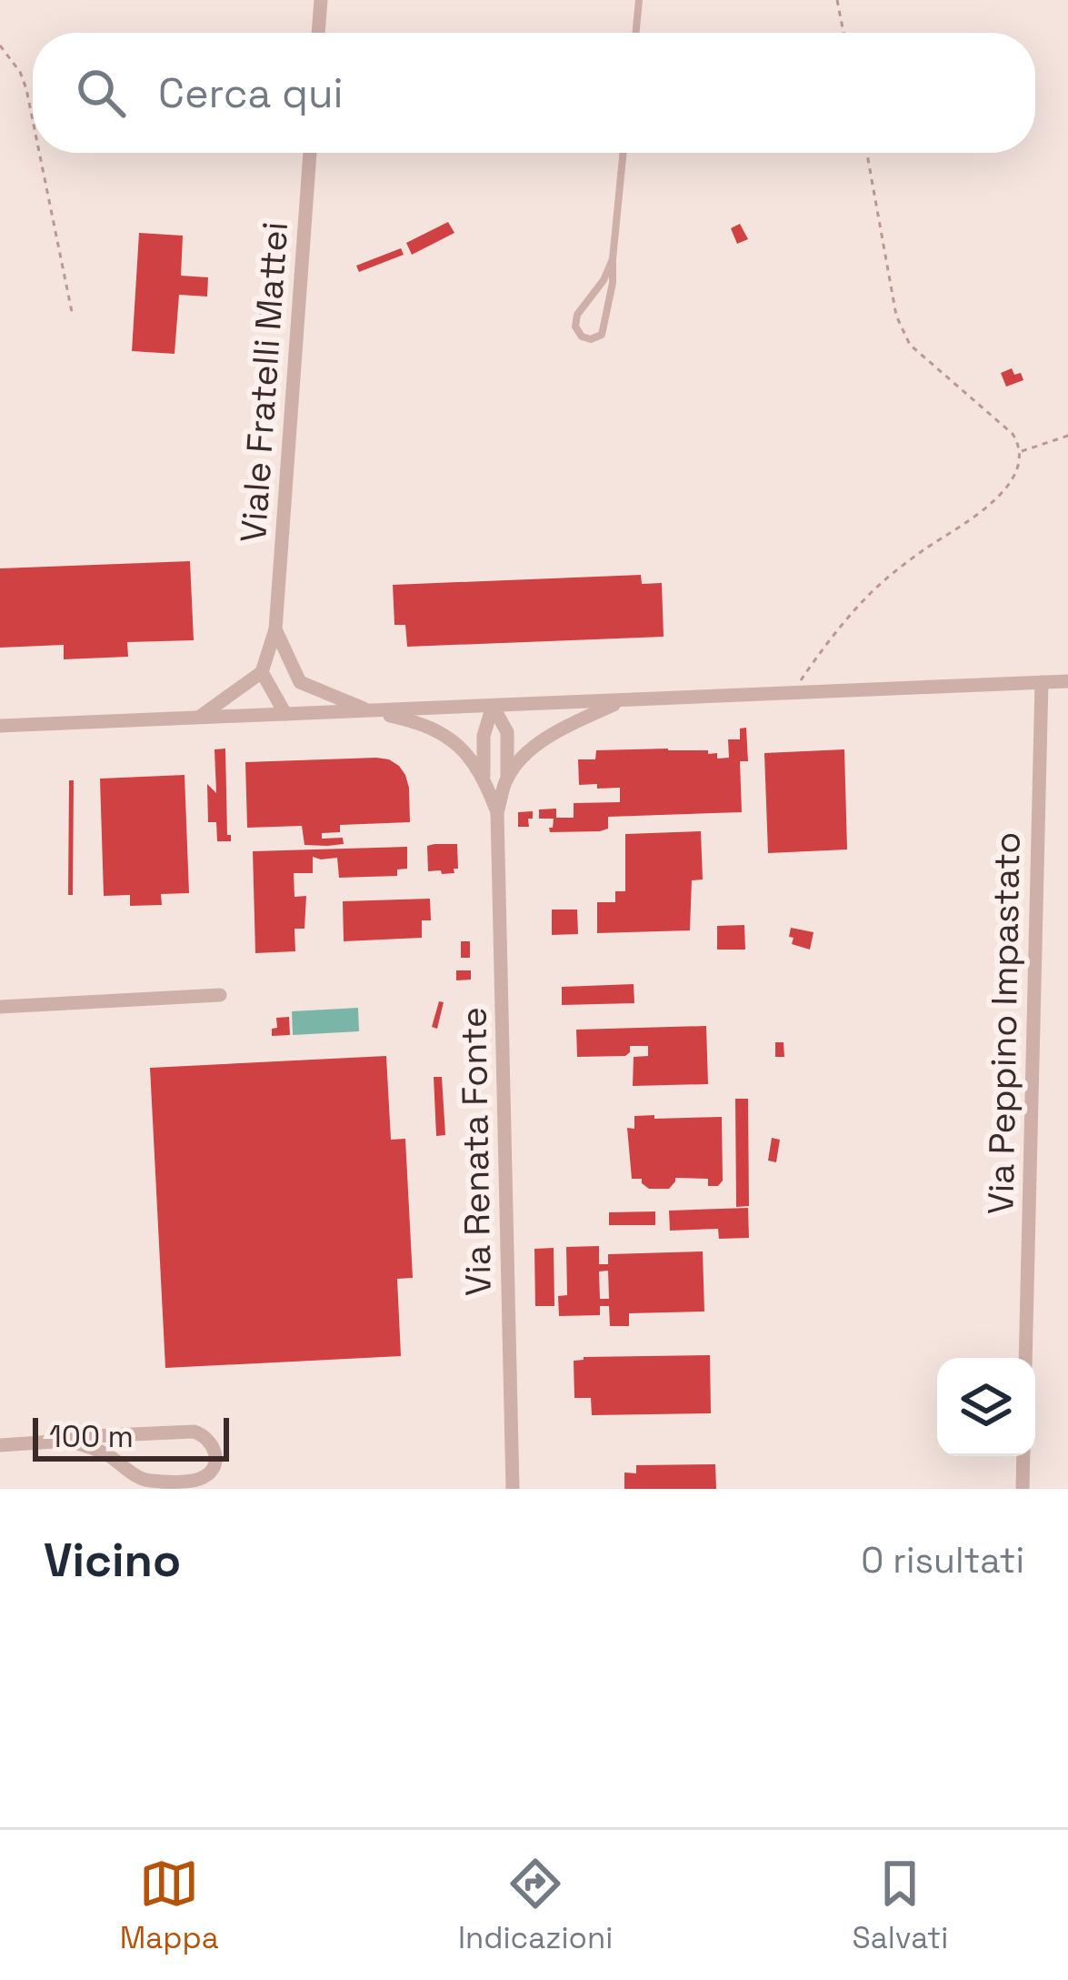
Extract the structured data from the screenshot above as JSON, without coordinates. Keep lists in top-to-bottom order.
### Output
{
  "streets": {
    "street": ["Viale Fratelli Mattei", "Via Peppino Impastato", "Via Renata Fonte"]
  },
  "scale_bar": "100 m",
  "page": {
    "search": "Cerca qui",
    "scale": "100 m",
    "heading": ["Vicino", "0 risultati"],
    "nav": ["Mappa", "Indicazioni", "Salvati"]
  }
}
